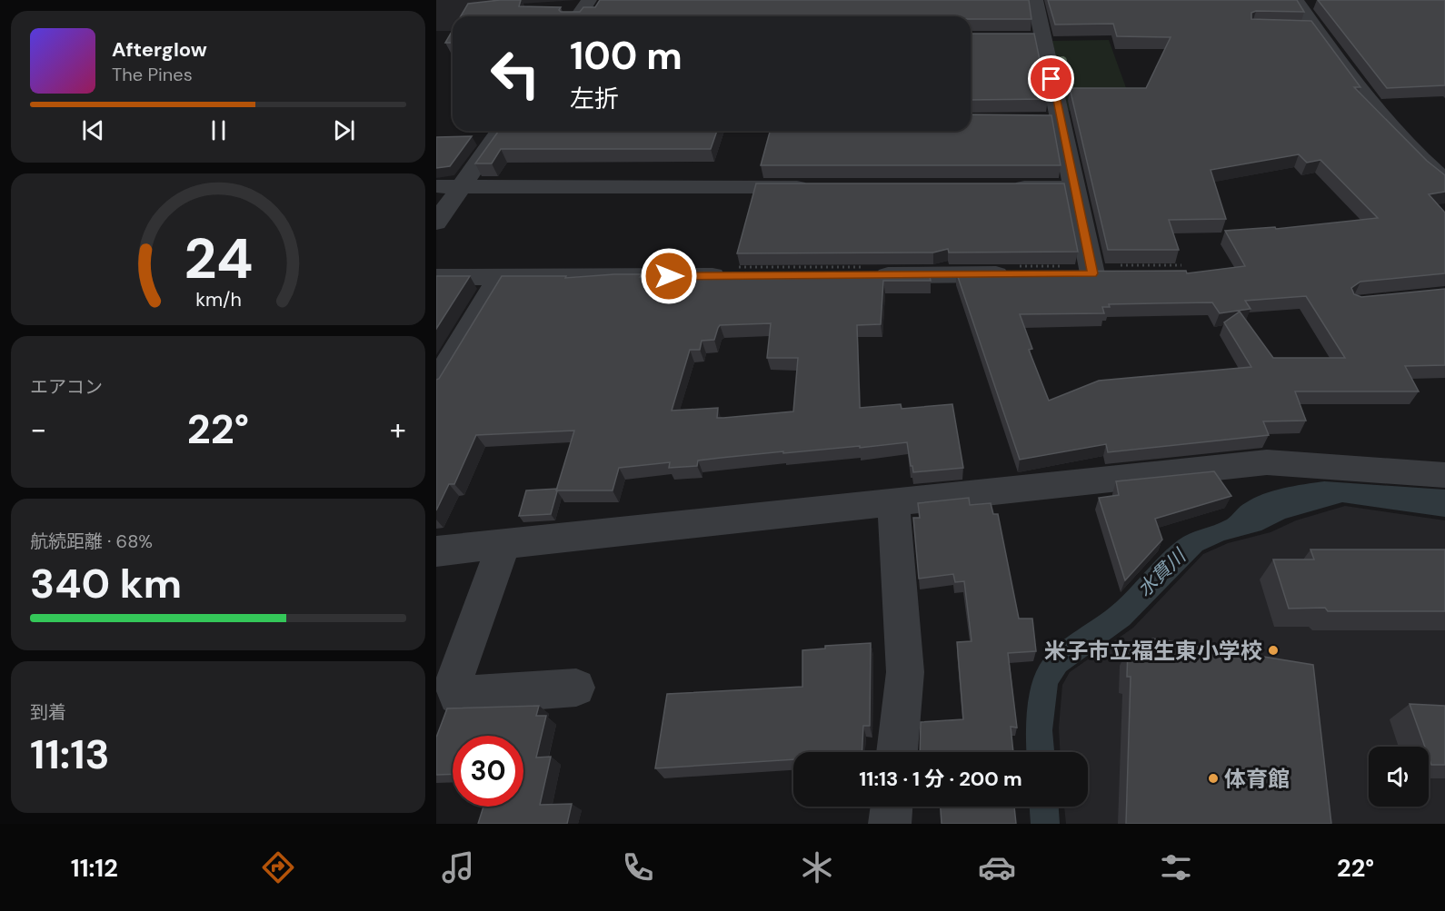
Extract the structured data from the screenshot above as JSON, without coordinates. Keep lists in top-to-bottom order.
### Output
{
  "water": ["水貫川"],
  "places": ["米子市立福生東小学校", "体育館"],
  "page": {
    "turn": ["100 m", "左折"],
    "song": ["Afterglow", "The Pines"],
    "tile": [
      "エアコン",
      ["航続距離 · 68%", "340 km"],
      ["到着", "11:13"]
    ],
    "heat": ["−", "22°", "+"],
    "limit": "30",
    "trip": "11:13 · 1 分 · 200 m",
    "tabs": ["11:12", "22°"],
    "gauge": ["24", "km/h"]
  }
}
